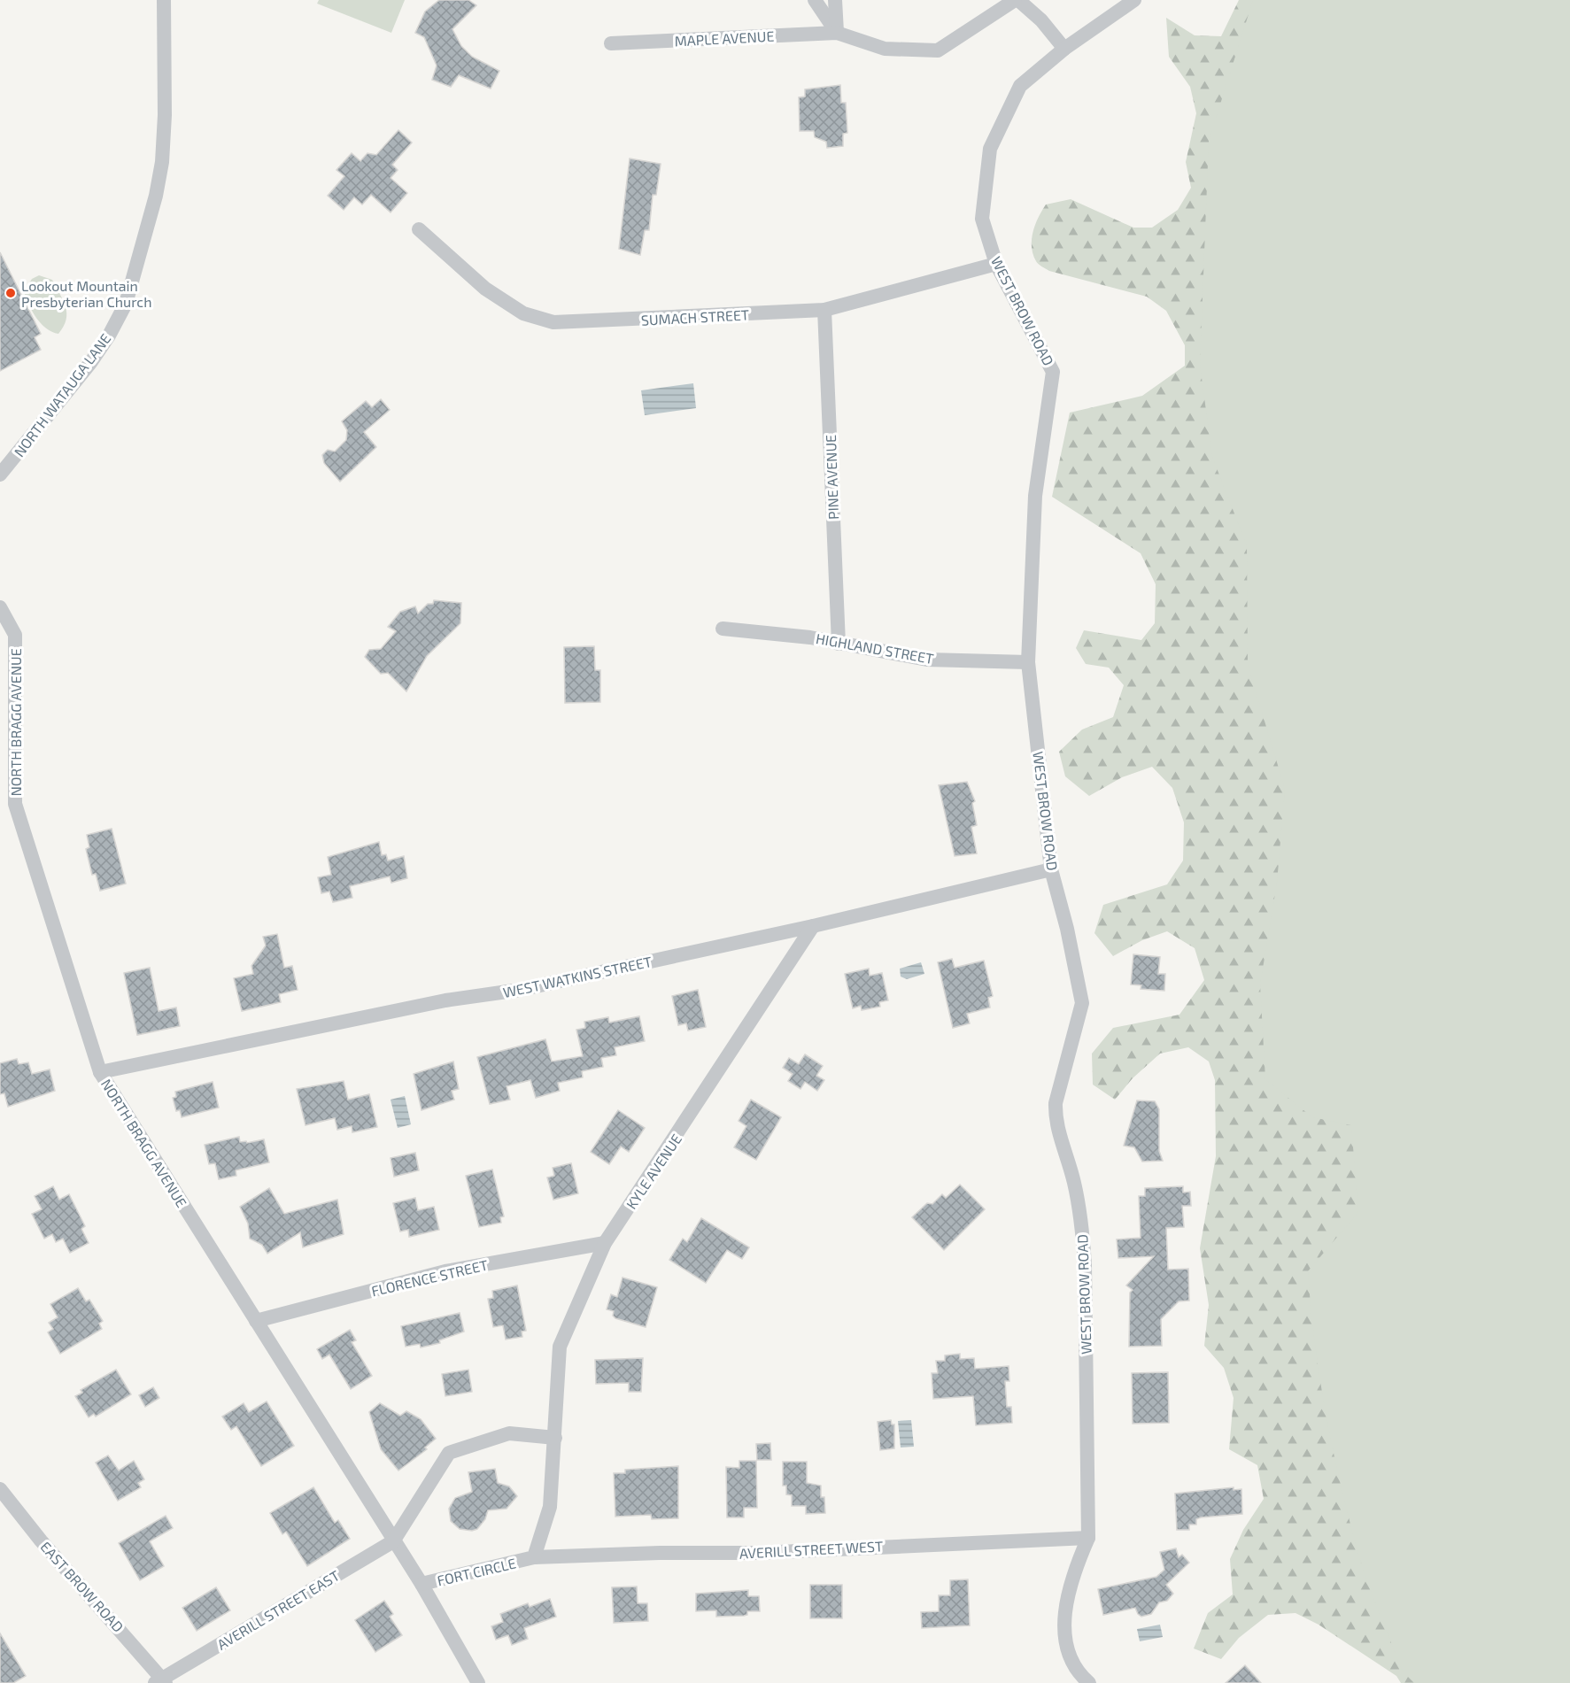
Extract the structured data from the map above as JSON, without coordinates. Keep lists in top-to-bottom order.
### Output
{
  "streets": {
    "street": [
      "MAPLE AVENUE",
      "WEST BROW ROAD",
      "SUMACH STREET",
      "NORTH WATAUGA LANE",
      "PINE AVENUE",
      "HIGHLAND STREET",
      "NORTH BRAGG AVENUE",
      "WEST WATKINS STREET",
      "KYLE AVENUE",
      "FLORENCE STREET",
      "AVERILL STREET WEST",
      "FORT CIRCLE",
      "EAST BROW ROAD",
      "AVERILL STREET EAST"
    ]
  },
  "crossings": [
    ["WEST BROW ROAD", "SUMACH STREET"],
    ["WEST BROW ROAD", "HIGHLAND STREET"],
    ["WEST BROW ROAD", "WEST WATKINS STREET"],
    ["WEST BROW ROAD", "AVERILL STREET WEST"],
    ["SUMACH STREET", "PINE AVENUE"],
    ["PINE AVENUE", "HIGHLAND STREET"],
    ["NORTH BRAGG AVENUE", "WEST WATKINS STREET"],
    ["NORTH BRAGG AVENUE", "FLORENCE STREET"],
    ["NORTH BRAGG AVENUE", "FORT CIRCLE"],
    ["NORTH BRAGG AVENUE", "AVERILL STREET EAST"],
    ["WEST WATKINS STREET", "KYLE AVENUE"],
    ["KYLE AVENUE", "FLORENCE STREET"],
    ["KYLE AVENUE", "FORT CIRCLE"],
    ["AVERILL STREET WEST", "FORT CIRCLE"],
    ["FORT CIRCLE", "AVERILL STREET EAST"],
    ["EAST BROW ROAD", "AVERILL STREET EAST"]
  ],
  "places": ["Lookout Mountain Presbyterian Church"]
}
